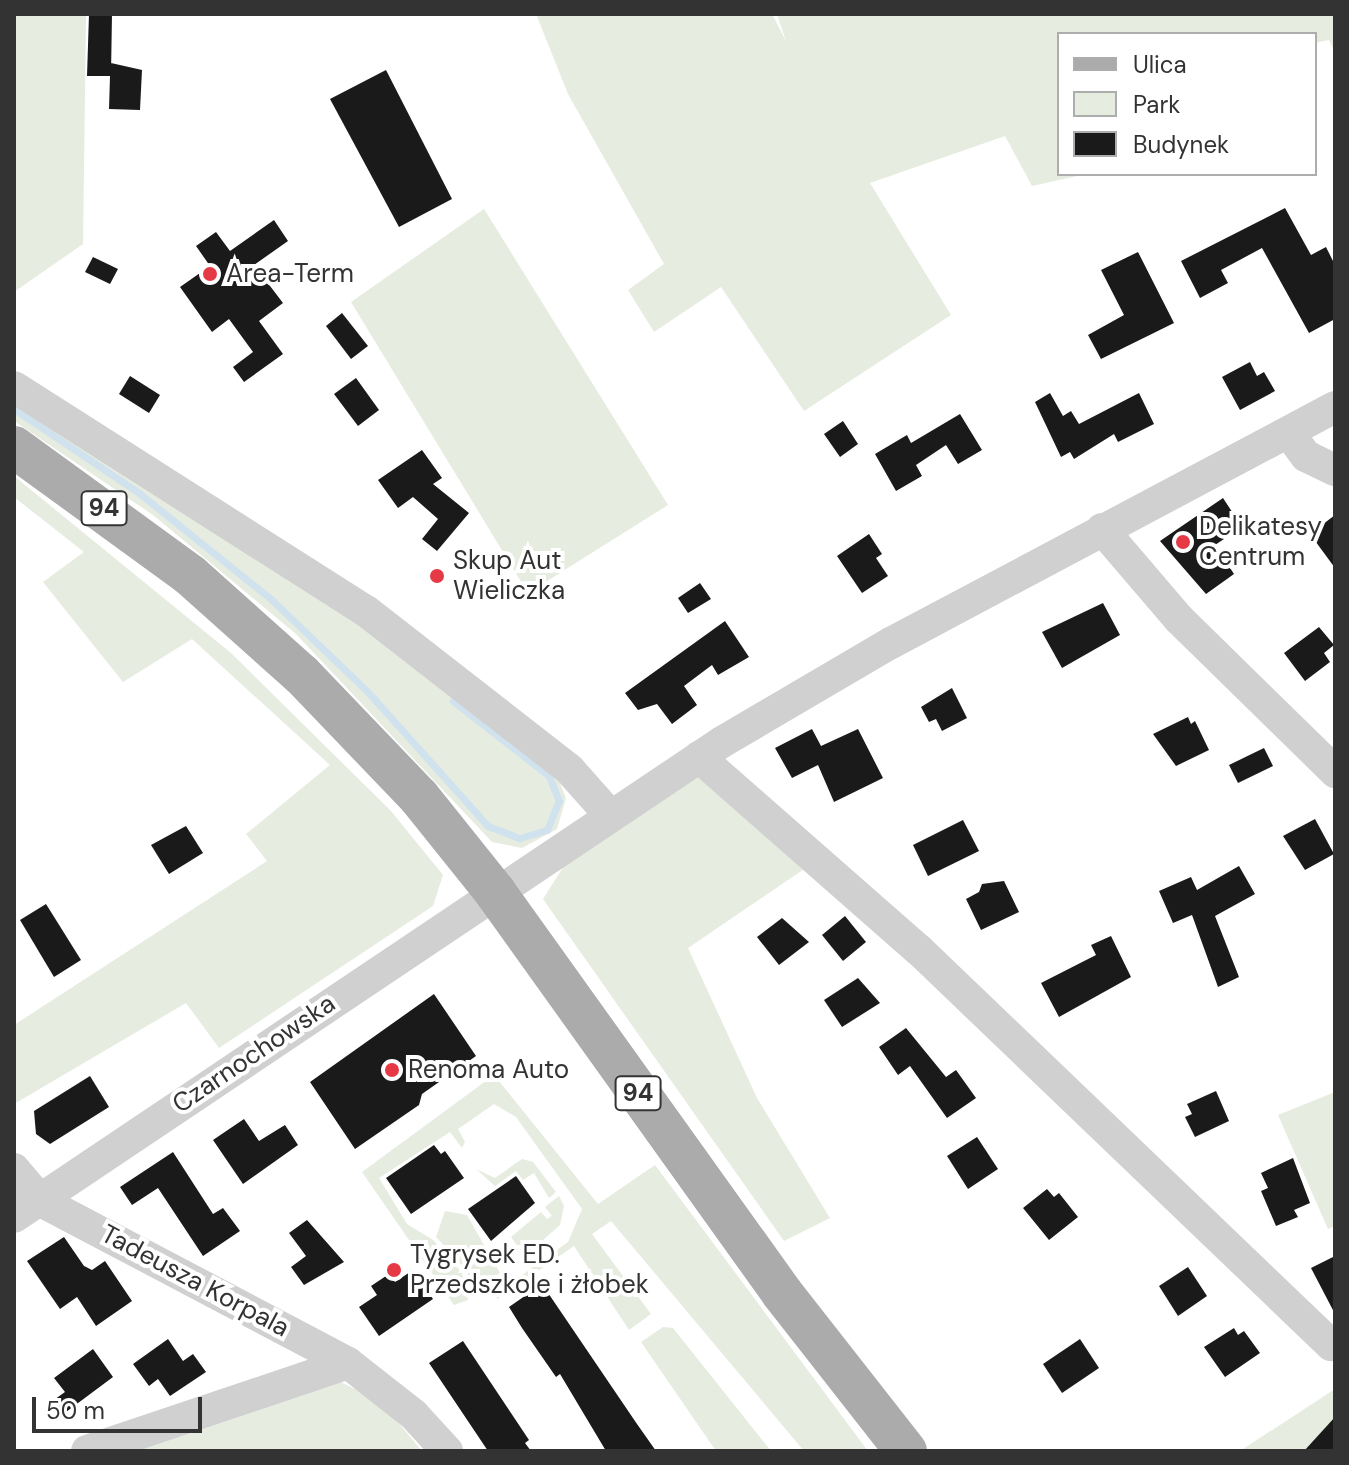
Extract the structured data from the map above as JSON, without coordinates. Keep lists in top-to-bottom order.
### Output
{
  "streets": {
    "main road": ["94"],
    "street": ["Czarnochowska", "Tadeusza Korpala"]
  },
  "crossings": [
    ["94", "Czarnochowska"],
    ["Czarnochowska", "Tadeusza Korpala"]
  ],
  "places": [
    "Area-Term",
    "Delikatesy Centrum",
    "Skup Aut Wieliczka",
    "Renoma Auto",
    "Tygrysek ED. Przedszkole i żłobek"
  ],
  "legend": ["Ulica", "Park", "Budynek"],
  "scale_bar": "50 m"
}
